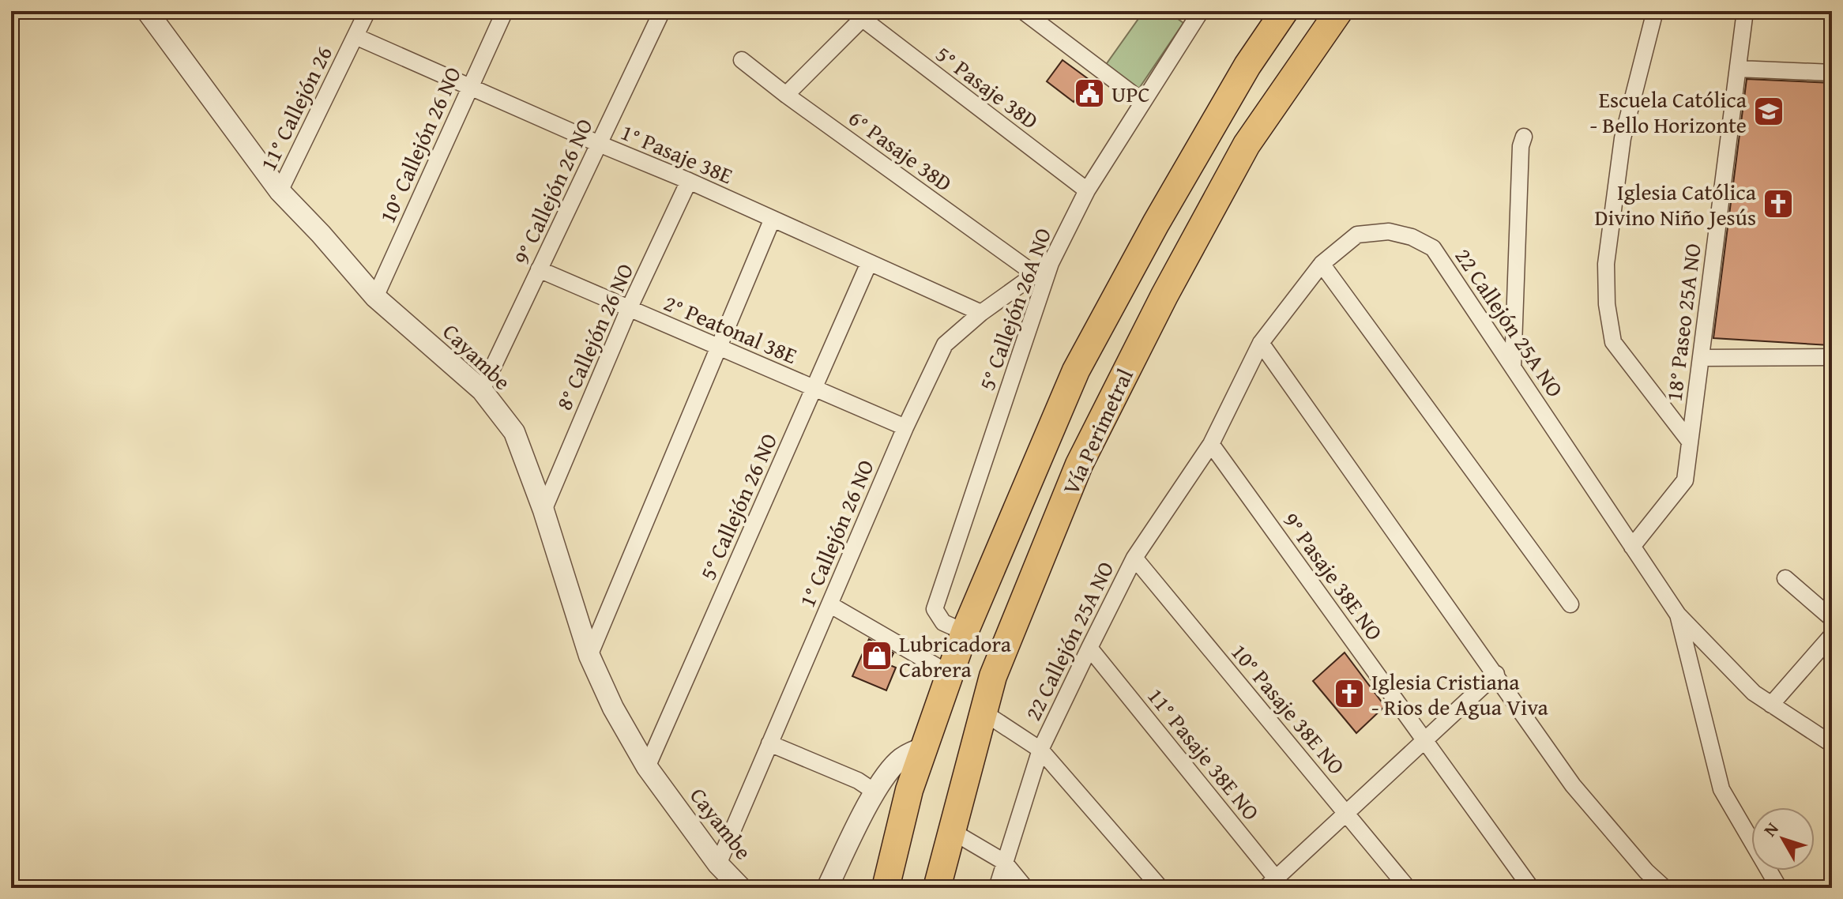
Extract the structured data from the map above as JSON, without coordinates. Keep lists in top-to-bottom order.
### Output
{
  "streets": {
    "highway": ["Vía Perimetral"],
    "street": [
      "5° Pasaje 38D",
      "11° Callejón 26",
      "10° Callejón 26 NO",
      "6° Pasaje 38D",
      "1° Pasaje 38E",
      "9° Callejón 26 NO",
      "5° Callejón 26A NO",
      "22 Callejón 25A NO",
      "18° Paseo 25A NO",
      "2° Peatonal 38E",
      "8° Callejón 26 NO",
      "Cayambe",
      "5° Callejón 26 NO",
      "1° Callejón 26 NO",
      "9° Pasaje 38E NO",
      "10° Pasaje 38E NO",
      "11° Pasaje 38E NO"
    ]
  },
  "crossings": [
    ["5° Pasaje 38D", "5° Callejón 26A NO"],
    ["11° Callejón 26", "1° Pasaje 38E"],
    ["11° Callejón 26", "Cayambe"],
    ["10° Callejón 26 NO", "1° Pasaje 38E"],
    ["10° Callejón 26 NO", "Cayambe"],
    ["6° Pasaje 38D", "1° Callejón 26 NO"],
    ["1° Pasaje 38E", "9° Callejón 26 NO"],
    ["1° Pasaje 38E", "8° Callejón 26 NO"],
    ["1° Pasaje 38E", "5° Callejón 26 NO"],
    ["1° Pasaje 38E", "1° Callejón 26 NO"],
    ["9° Callejón 26 NO", "2° Peatonal 38E"],
    ["9° Callejón 26 NO", "Cayambe"],
    ["5° Callejón 26A NO", "Vía Perimetral"],
    ["5° Callejón 26A NO", "1° Callejón 26 NO"],
    ["22 Callejón 25A NO", "18° Paseo 25A NO"],
    ["22 Callejón 25A NO", "9° Pasaje 38E NO"],
    ["22 Callejón 25A NO", "10° Pasaje 38E NO"],
    ["22 Callejón 25A NO", "11° Pasaje 38E NO"],
    ["2° Peatonal 38E", "8° Callejón 26 NO"],
    ["2° Peatonal 38E", "5° Callejón 26 NO"],
    ["2° Peatonal 38E", "1° Callejón 26 NO"],
    ["8° Callejón 26 NO", "Cayambe"],
    ["Cayambe", "5° Callejón 26 NO"],
    ["Cayambe", "1° Callejón 26 NO"]
  ],
  "places": {
    "public building": ["UPC"],
    "school or university": ["Escuela Católica - Bello Horizonte"],
    "church": ["Iglesia Católica Divino Niño Jesús", "Iglesia Cristiana - Rios de Agua Viva"],
    "shop": ["Lubricadora Cabrera"]
  },
  "north": "top left"
}
